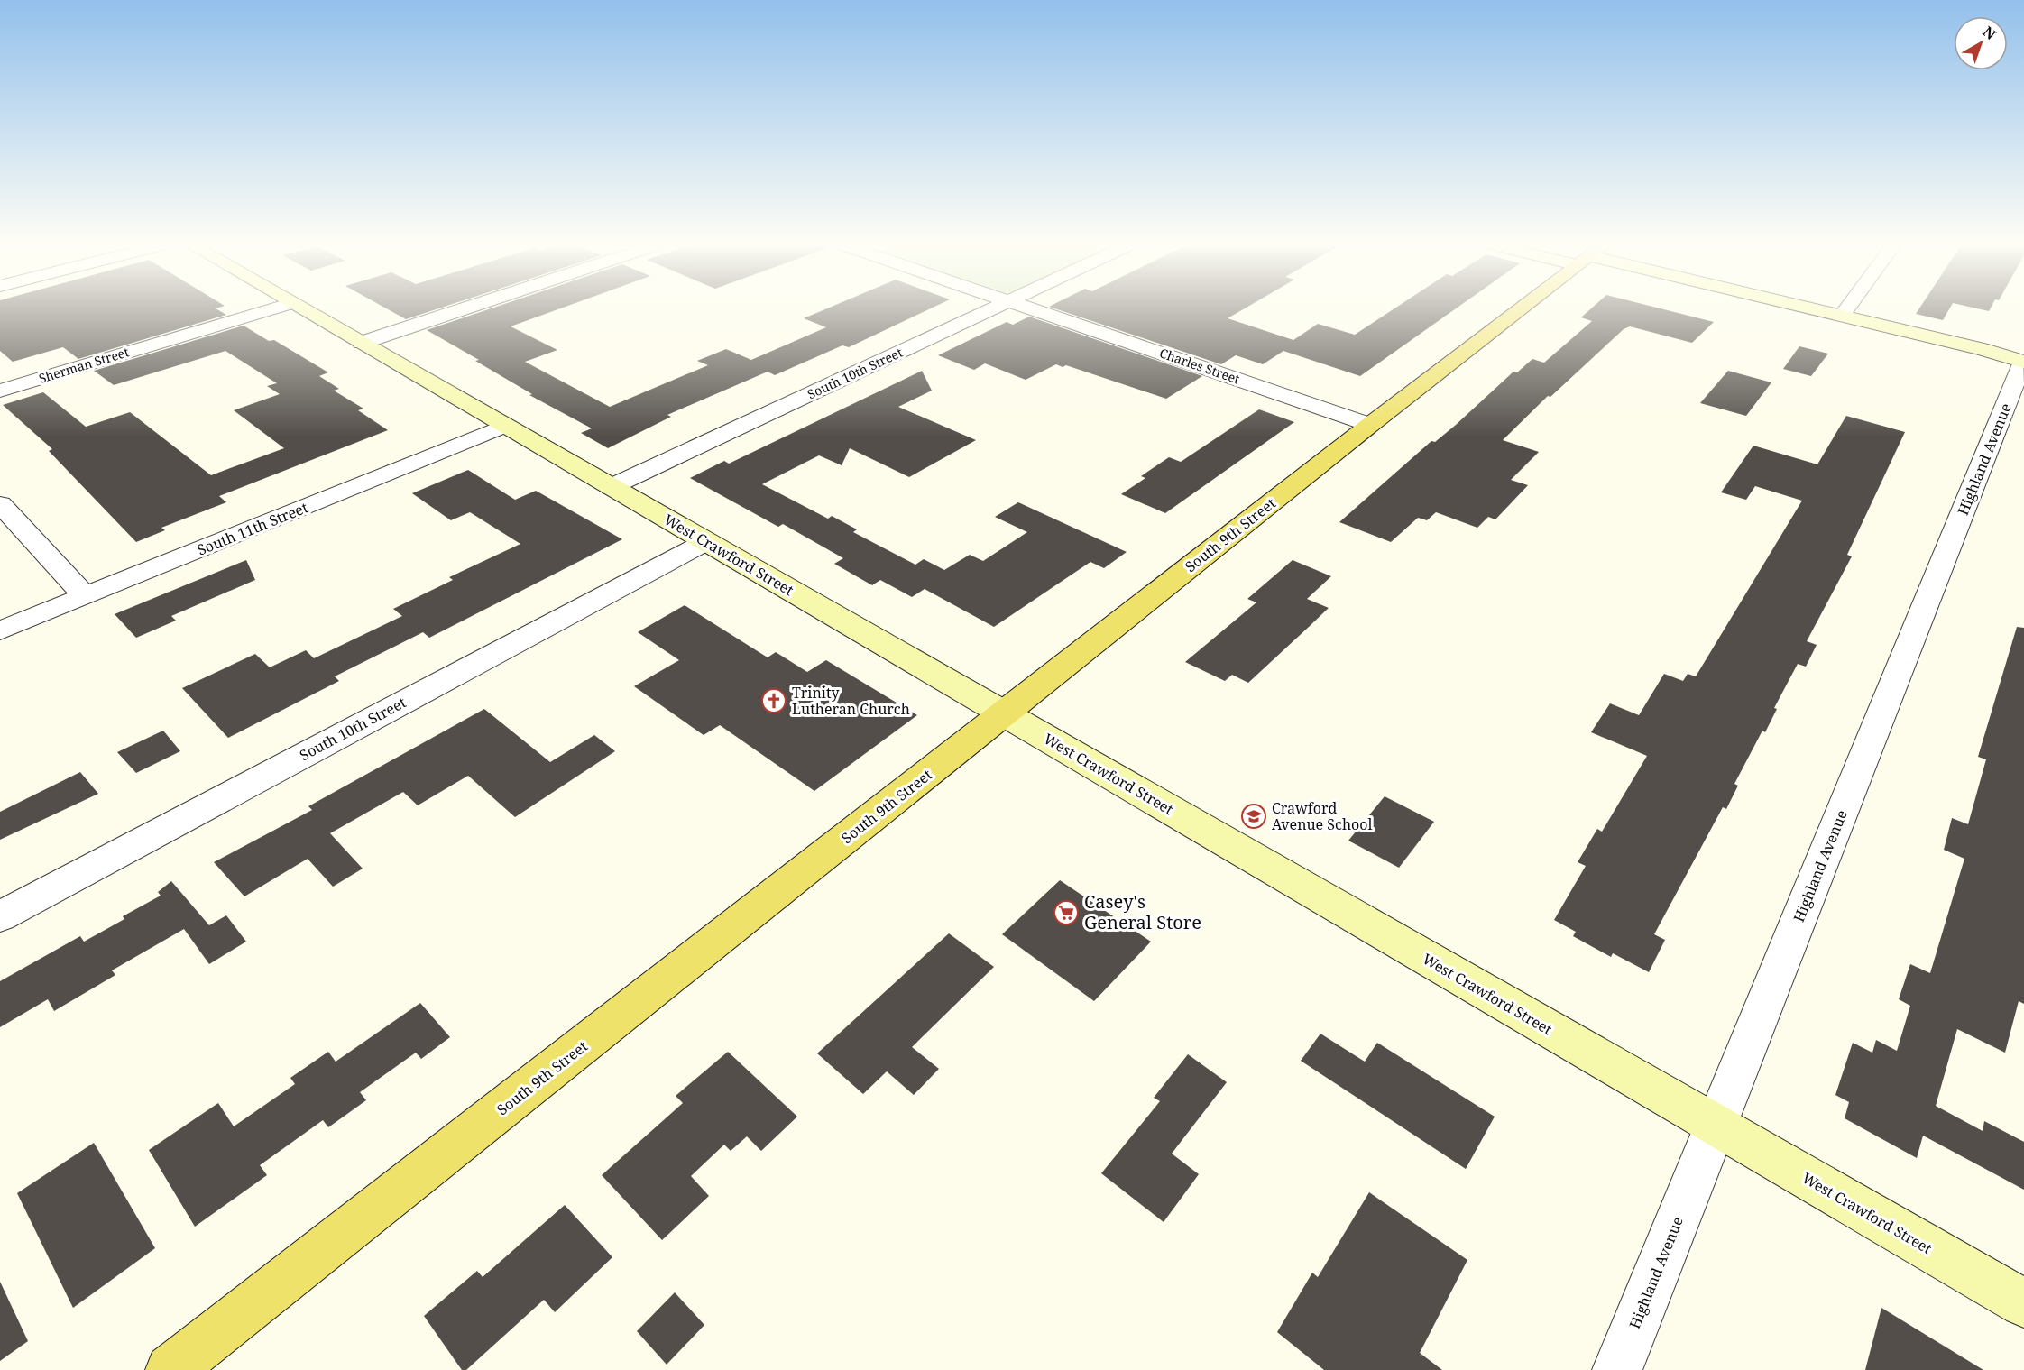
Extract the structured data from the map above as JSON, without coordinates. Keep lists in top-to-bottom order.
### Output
{
  "streets": {
    "main road": ["South 9th Street", "West Crawford Street"],
    "street": [
      "Sherman Street",
      "Charles Street",
      "South 10th Street",
      "Highland Avenue",
      "South 11th Street"
    ]
  },
  "crossings": [
    ["Charles Street", "South 9th Street"],
    ["South 10th Street", "West Crawford Street"],
    ["Highland Avenue", "West Crawford Street"],
    ["South 11th Street", "West Crawford Street"],
    ["South 9th Street", "West Crawford Street"]
  ],
  "places": {
    "church": ["Trinity Lutheran Church"],
    "school or university": ["Crawford Avenue School"],
    "supermarket": ["Casey's General Store"]
  },
  "north": "top right"
}
